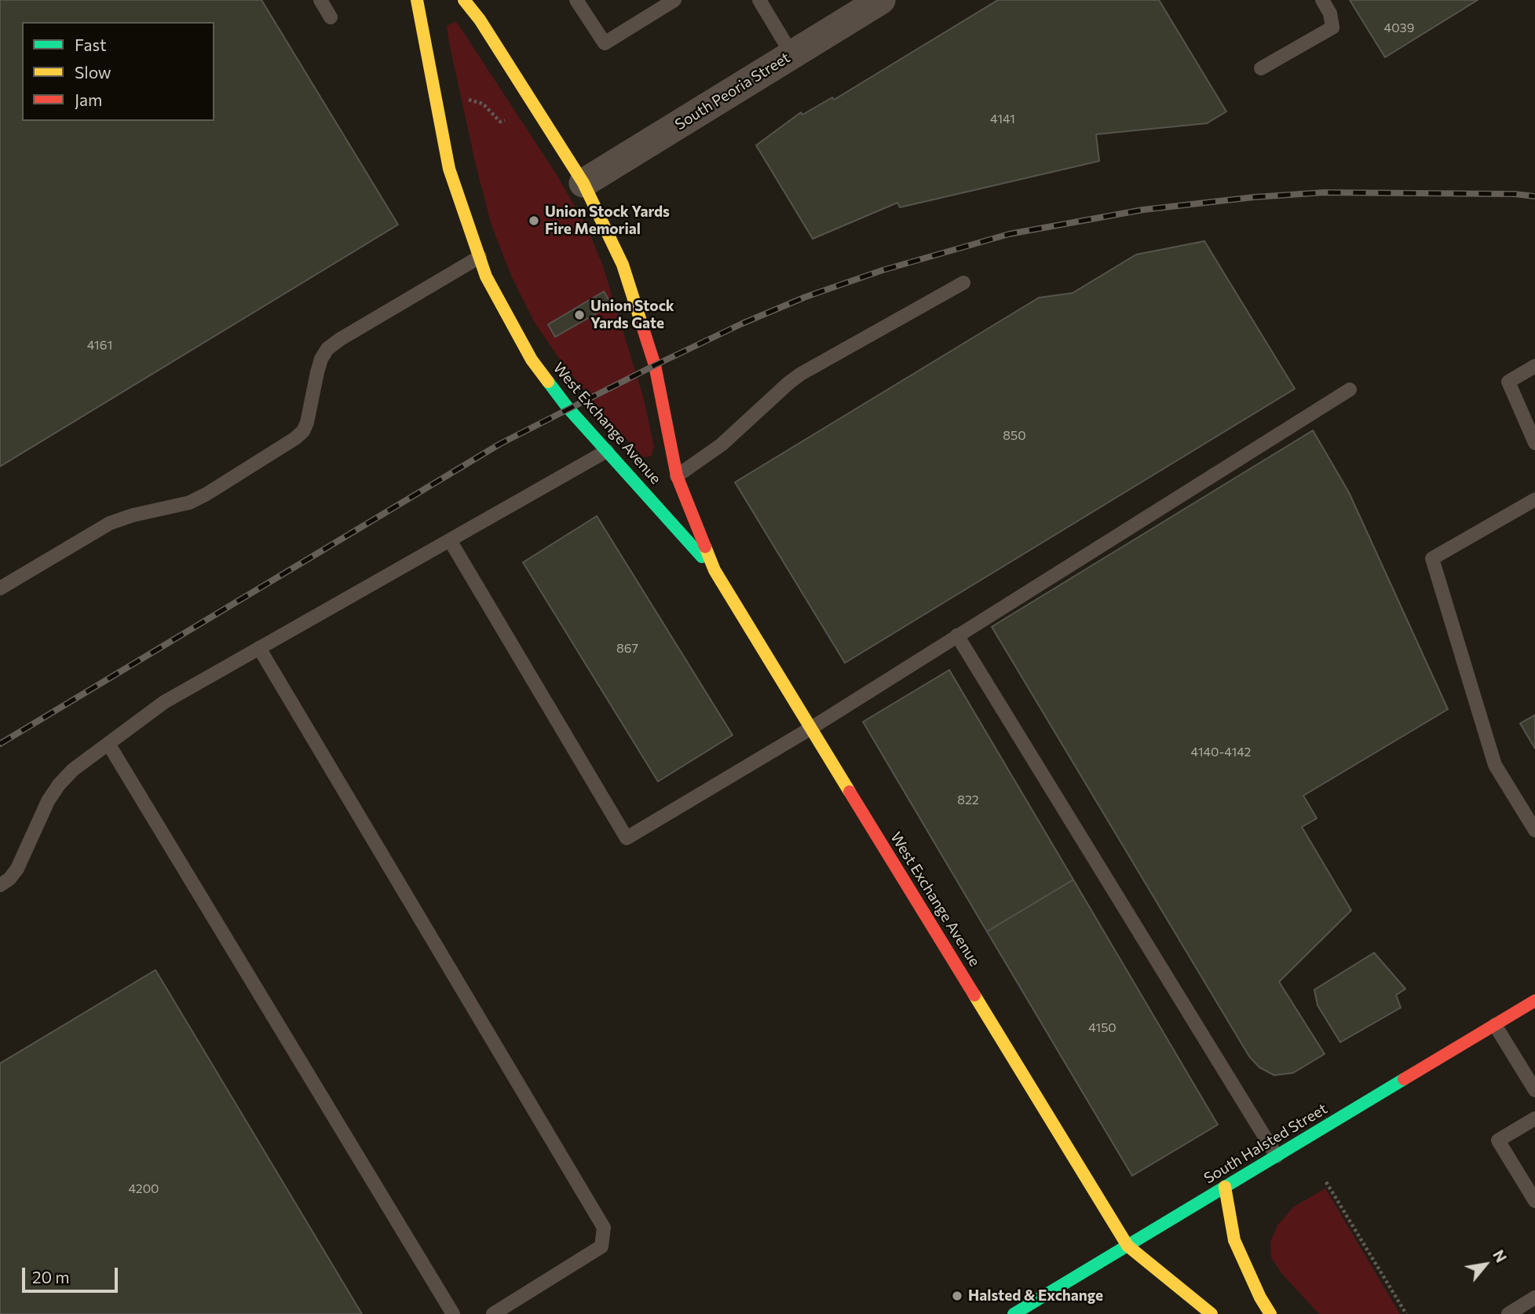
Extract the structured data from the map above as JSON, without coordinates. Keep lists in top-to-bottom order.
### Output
{
  "streets": {
    "street": ["South Peoria Street", "West Exchange Avenue", "South Halsted Street"]
  },
  "crossings": [
    ["South Peoria Street", "West Exchange Avenue"],
    ["West Exchange Avenue", "South Halsted Street"]
  ],
  "places": ["Union Stock Yards Fire Memorial", "Union Stock Yards Gate", "Halsted & Exchange"],
  "house_numbers": [
    "4039",
    "4141",
    "4161",
    "850",
    "867",
    "4140-4142",
    "822",
    "4150",
    "4200"
  ],
  "legend": ["Fast", "Slow", "Jam"],
  "scale_bar": "20 m",
  "north": "top right"
}
